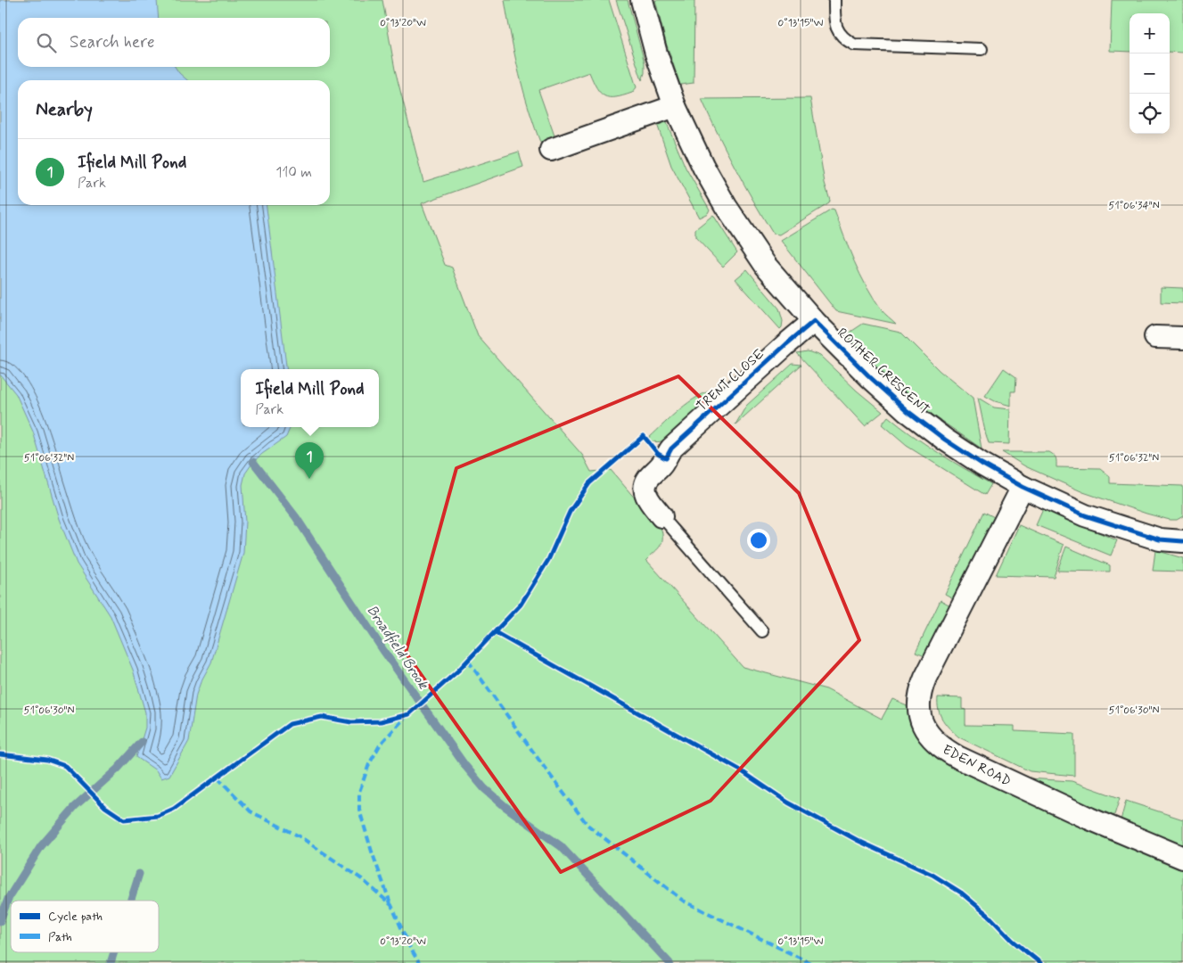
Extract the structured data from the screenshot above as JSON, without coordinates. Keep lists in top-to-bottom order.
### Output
{
  "streets": {
    "street": ["ROTHER CRESCENT", "TRENT CLOSE", "EDEN ROAD"]
  },
  "crossings": [
    ["ROTHER CRESCENT", "TRENT CLOSE"],
    ["ROTHER CRESCENT", "EDEN ROAD"]
  ],
  "water": ["Broadfield Brook"],
  "legend": ["Cycle path", "Path"],
  "page": {
    "map_buttons": ["+", "−"],
    "search": "Search here",
    "heading": "Nearby",
    "list": [
      {
        "mark": "1",
        "name": "Ifield Mill Pond",
        "note": "Park",
        "value": "110 m"
      }
    ],
    "popup": ["Ifield Mill Pond", "Park"],
    "pins": "1"
  },
  "coordinates": [
    "0°13'20\"W",
    "0°13'15\"W",
    "51°06'34\"N",
    "51°06'32\"N",
    "51°06'30\"N"
  ]
}
